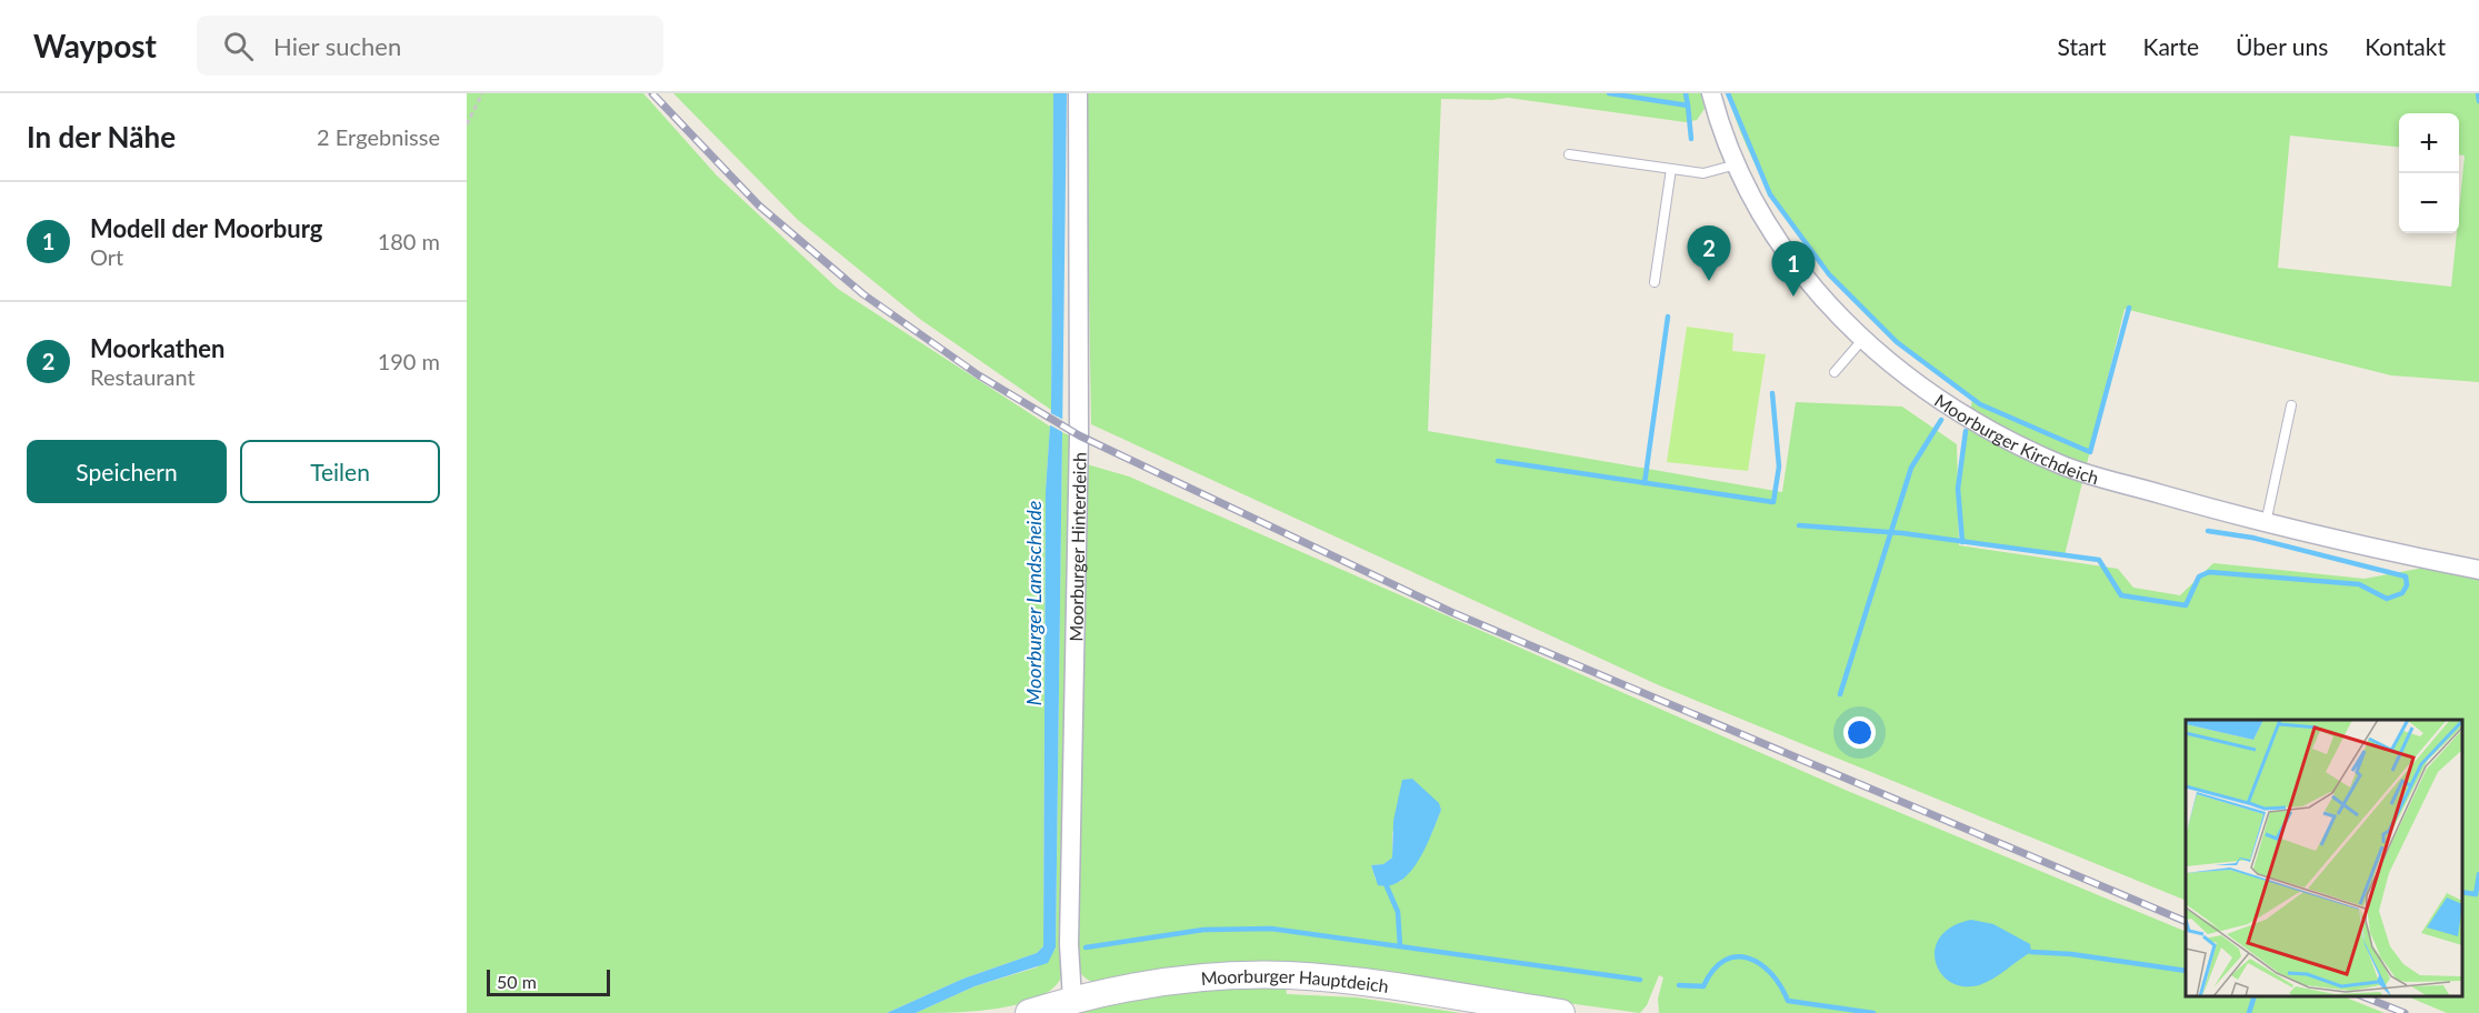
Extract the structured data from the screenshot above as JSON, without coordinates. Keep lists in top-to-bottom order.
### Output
{
  "streets": {
    "main road": ["Moorburger Hauptdeich"],
    "street": ["Moorburger Kirchdeich", "Moorburger Hinterdeich"]
  },
  "crossings": [
    ["Moorburger Hinterdeich", "Moorburger Hauptdeich"]
  ],
  "water": ["Moorburger Landscheide"],
  "scale_bar": "50 m",
  "page": {
    "header": "Waypost",
    "search": "Hier suchen",
    "nav": [
      "Start",
      "Karte",
      "Über uns",
      "Kontakt"
    ],
    "heading": ["In der Nähe", "2 Ergebnisse"],
    "map_buttons": ["+", "−"],
    "list": [
      {
        "mark": "1",
        "name": "Modell der Moorburg",
        "note": "Ort",
        "value": "180 m"
      },
      {
        "mark": "2",
        "name": "Moorkathen",
        "note": "Restaurant",
        "value": "190 m"
      }
    ],
    "pins": ["2", "1"],
    "buttons": ["Speichern", "Teilen"],
    "scale": "50 m"
  }
}
